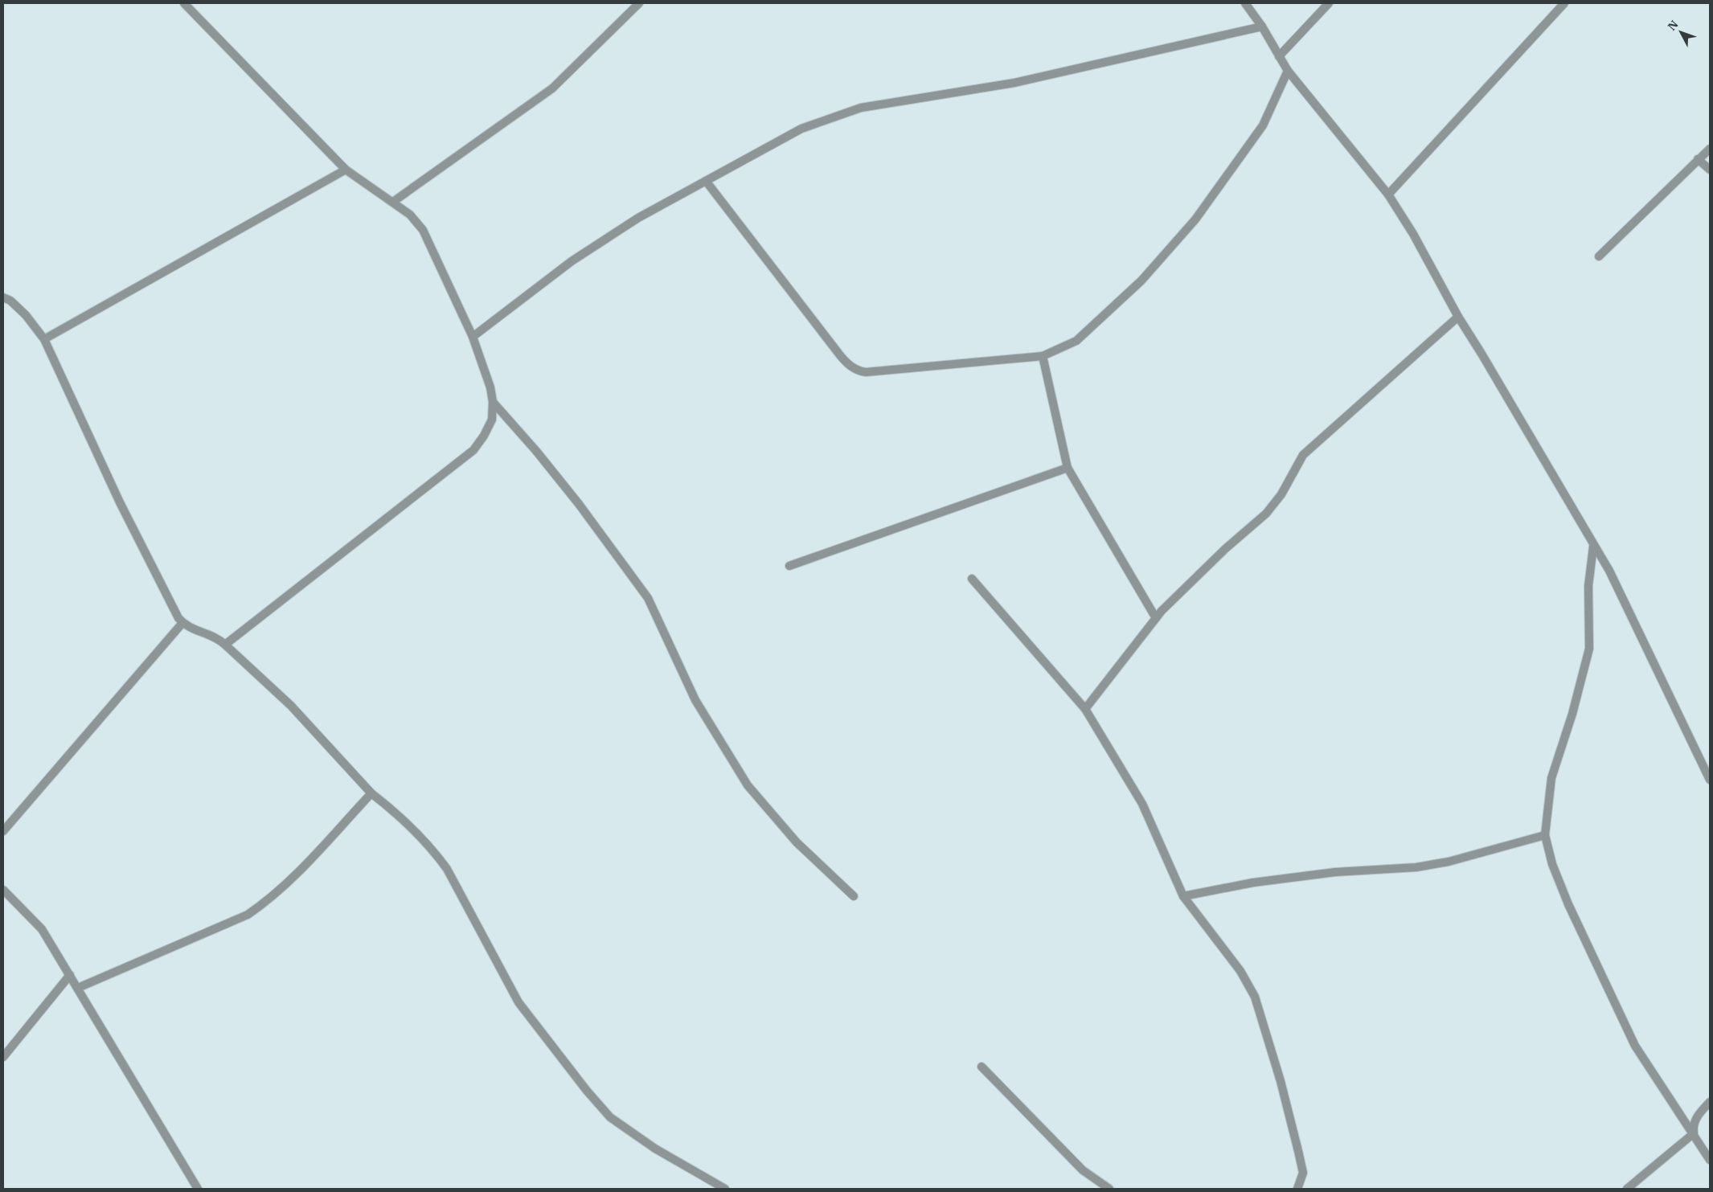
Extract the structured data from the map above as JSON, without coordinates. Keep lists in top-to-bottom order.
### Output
{
  "north": "top left"
}
